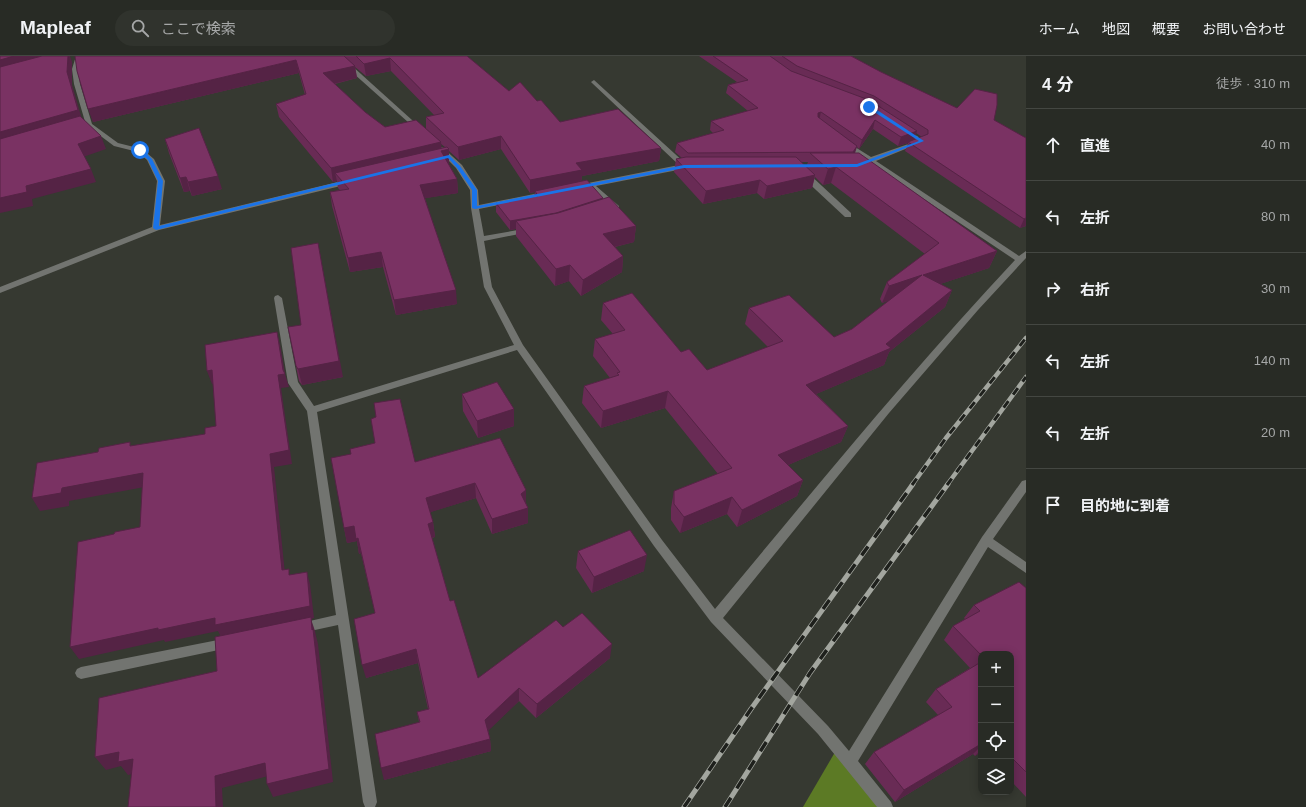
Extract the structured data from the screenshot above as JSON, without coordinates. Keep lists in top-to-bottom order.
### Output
{
  "page": {
    "header": "Mapleaf",
    "search": "ここで検索",
    "nav": [
      "ホーム",
      "地図",
      "概要",
      "お問い合わせ"
    ],
    "heading": ["4 分", "徒歩 · 310 m"],
    "list": [
      ["直進", "40 m"],
      ["左折", "80 m"],
      ["右折", "30 m"],
      ["左折", "140 m"],
      ["左折", "20 m"],
      "目的地に到着"
    ],
    "map_buttons": ["+", "−"]
  }
}
